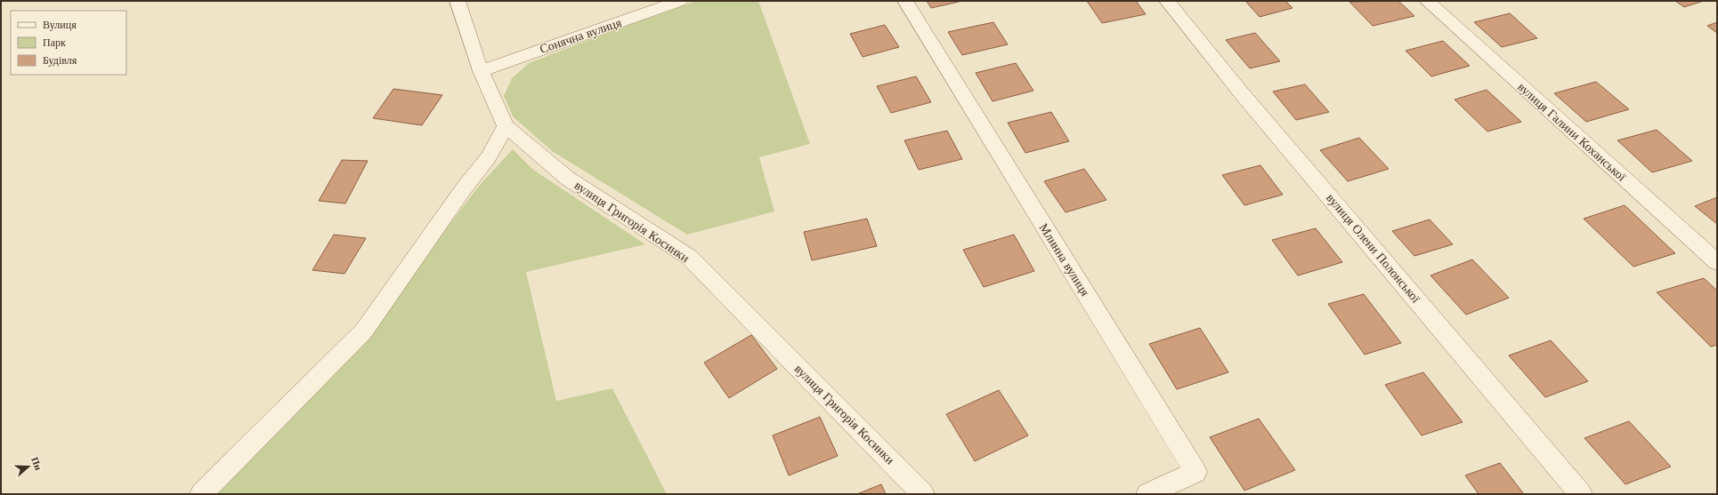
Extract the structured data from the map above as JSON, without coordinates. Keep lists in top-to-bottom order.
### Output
{
  "streets": {
    "street": [
      "Сонячна вулиця",
      "вулиця Галини Коханської",
      "вулиця Григорія Косинки",
      "вулиця Олени Полонської",
      "Млинна вулиця"
    ]
  },
  "crossings": [
    ["Сонячна вулиця", "вулиця Григорія Косинки"]
  ],
  "legend": ["Вулиця", "Парк", "Будівля"],
  "north": "right"
}
